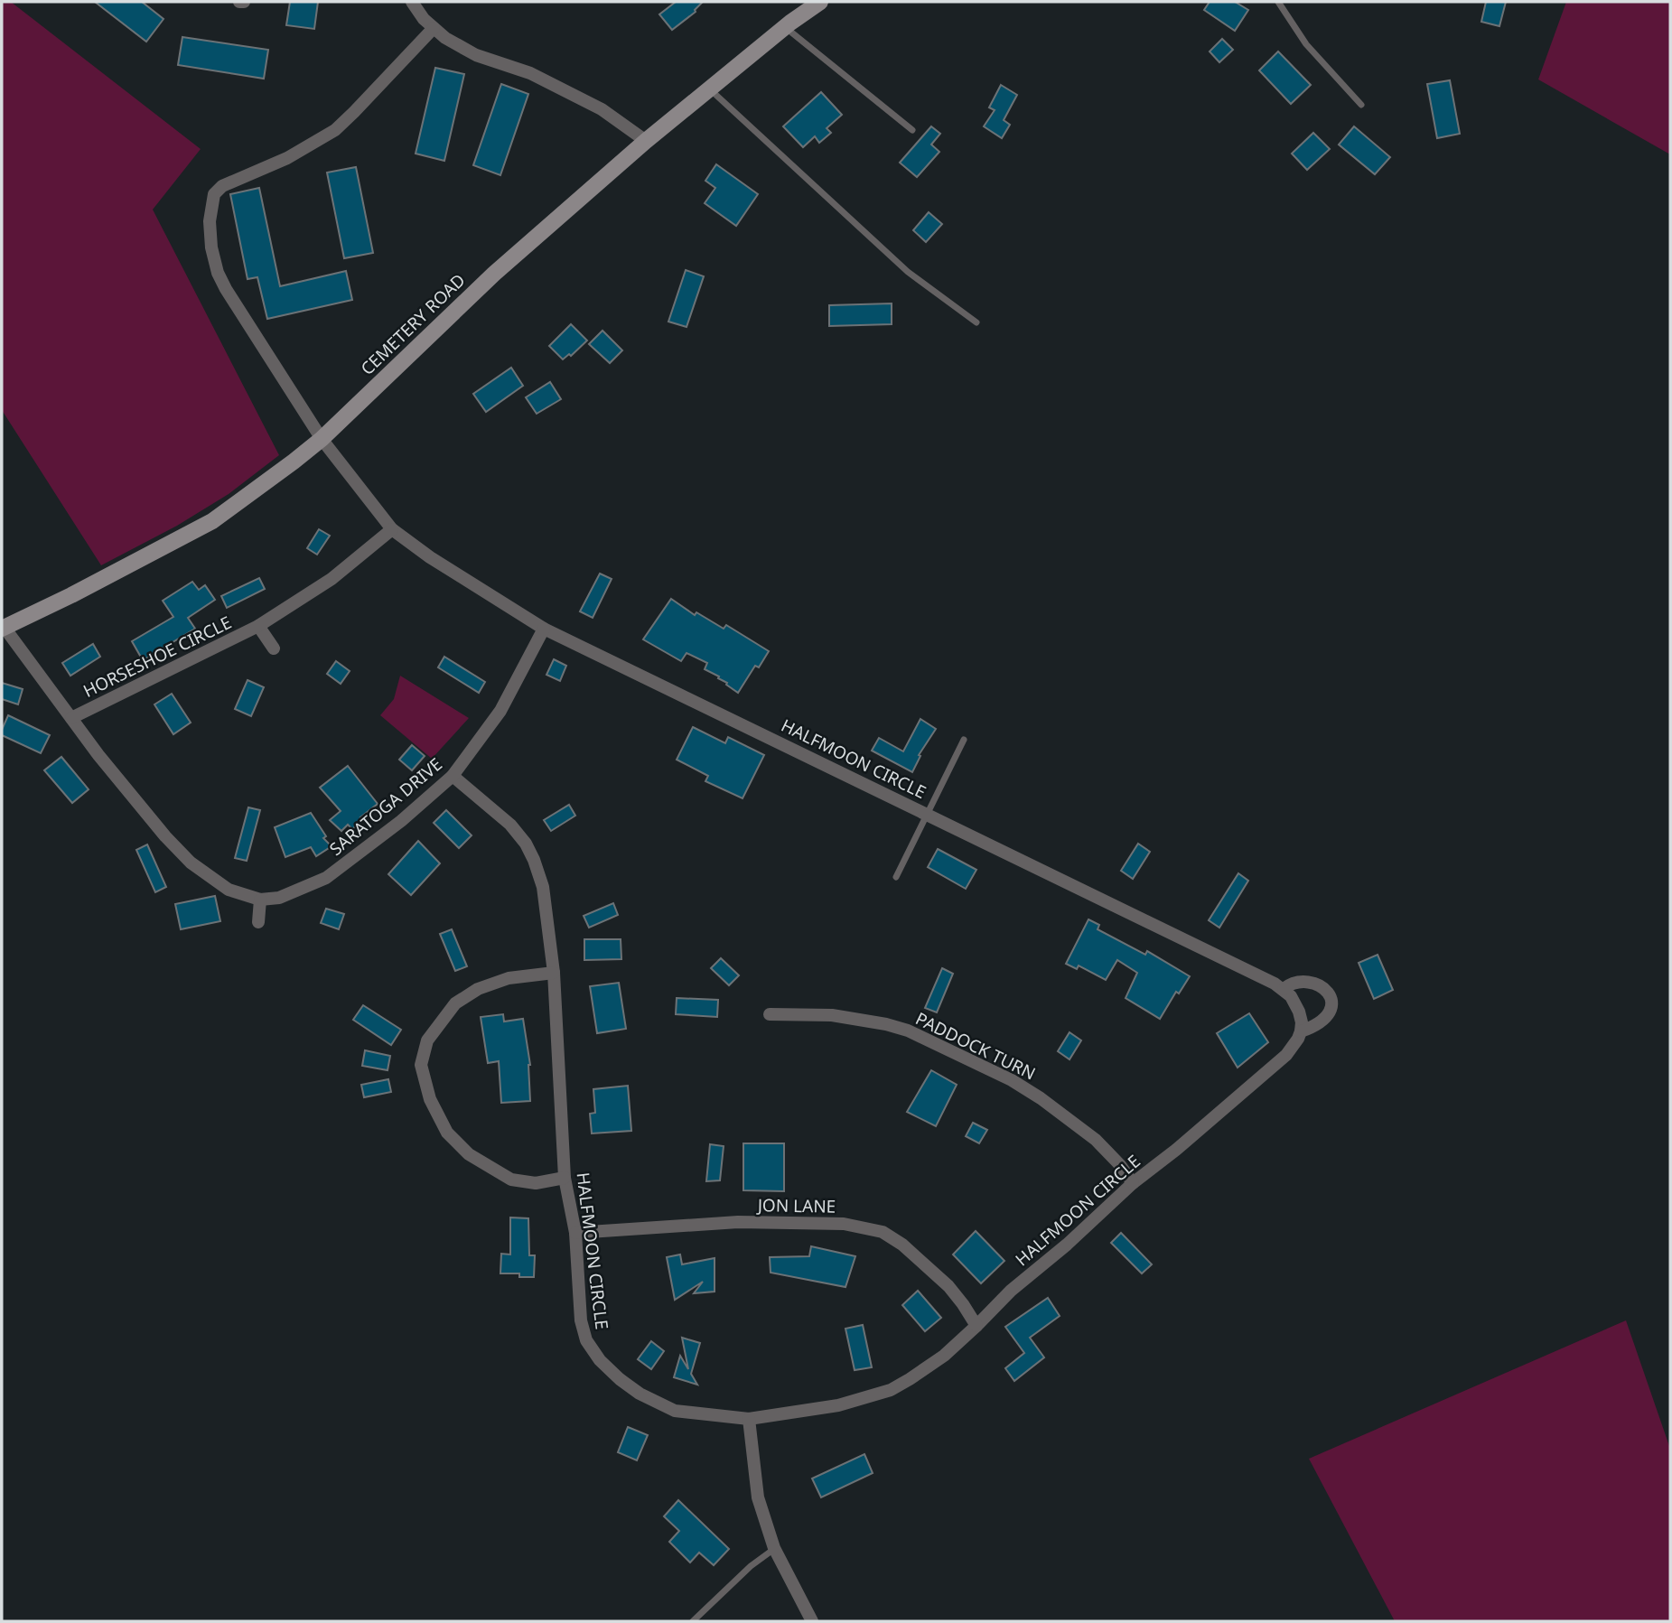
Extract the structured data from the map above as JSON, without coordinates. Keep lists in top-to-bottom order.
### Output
{
  "streets": {
    "street": [
      "CEMETERY ROAD",
      "HORSESHOE CIRCLE",
      "HALFMOON CIRCLE",
      "SARATOGA DRIVE",
      "PADDOCK TURN",
      "JON LANE"
    ]
  },
  "crossings": [
    ["CEMETERY ROAD", "SARATOGA DRIVE"],
    ["HORSESHOE CIRCLE", "SARATOGA DRIVE"],
    ["HALFMOON CIRCLE", "SARATOGA DRIVE"],
    ["HALFMOON CIRCLE", "PADDOCK TURN"],
    ["HALFMOON CIRCLE", "JON LANE"]
  ]
}
